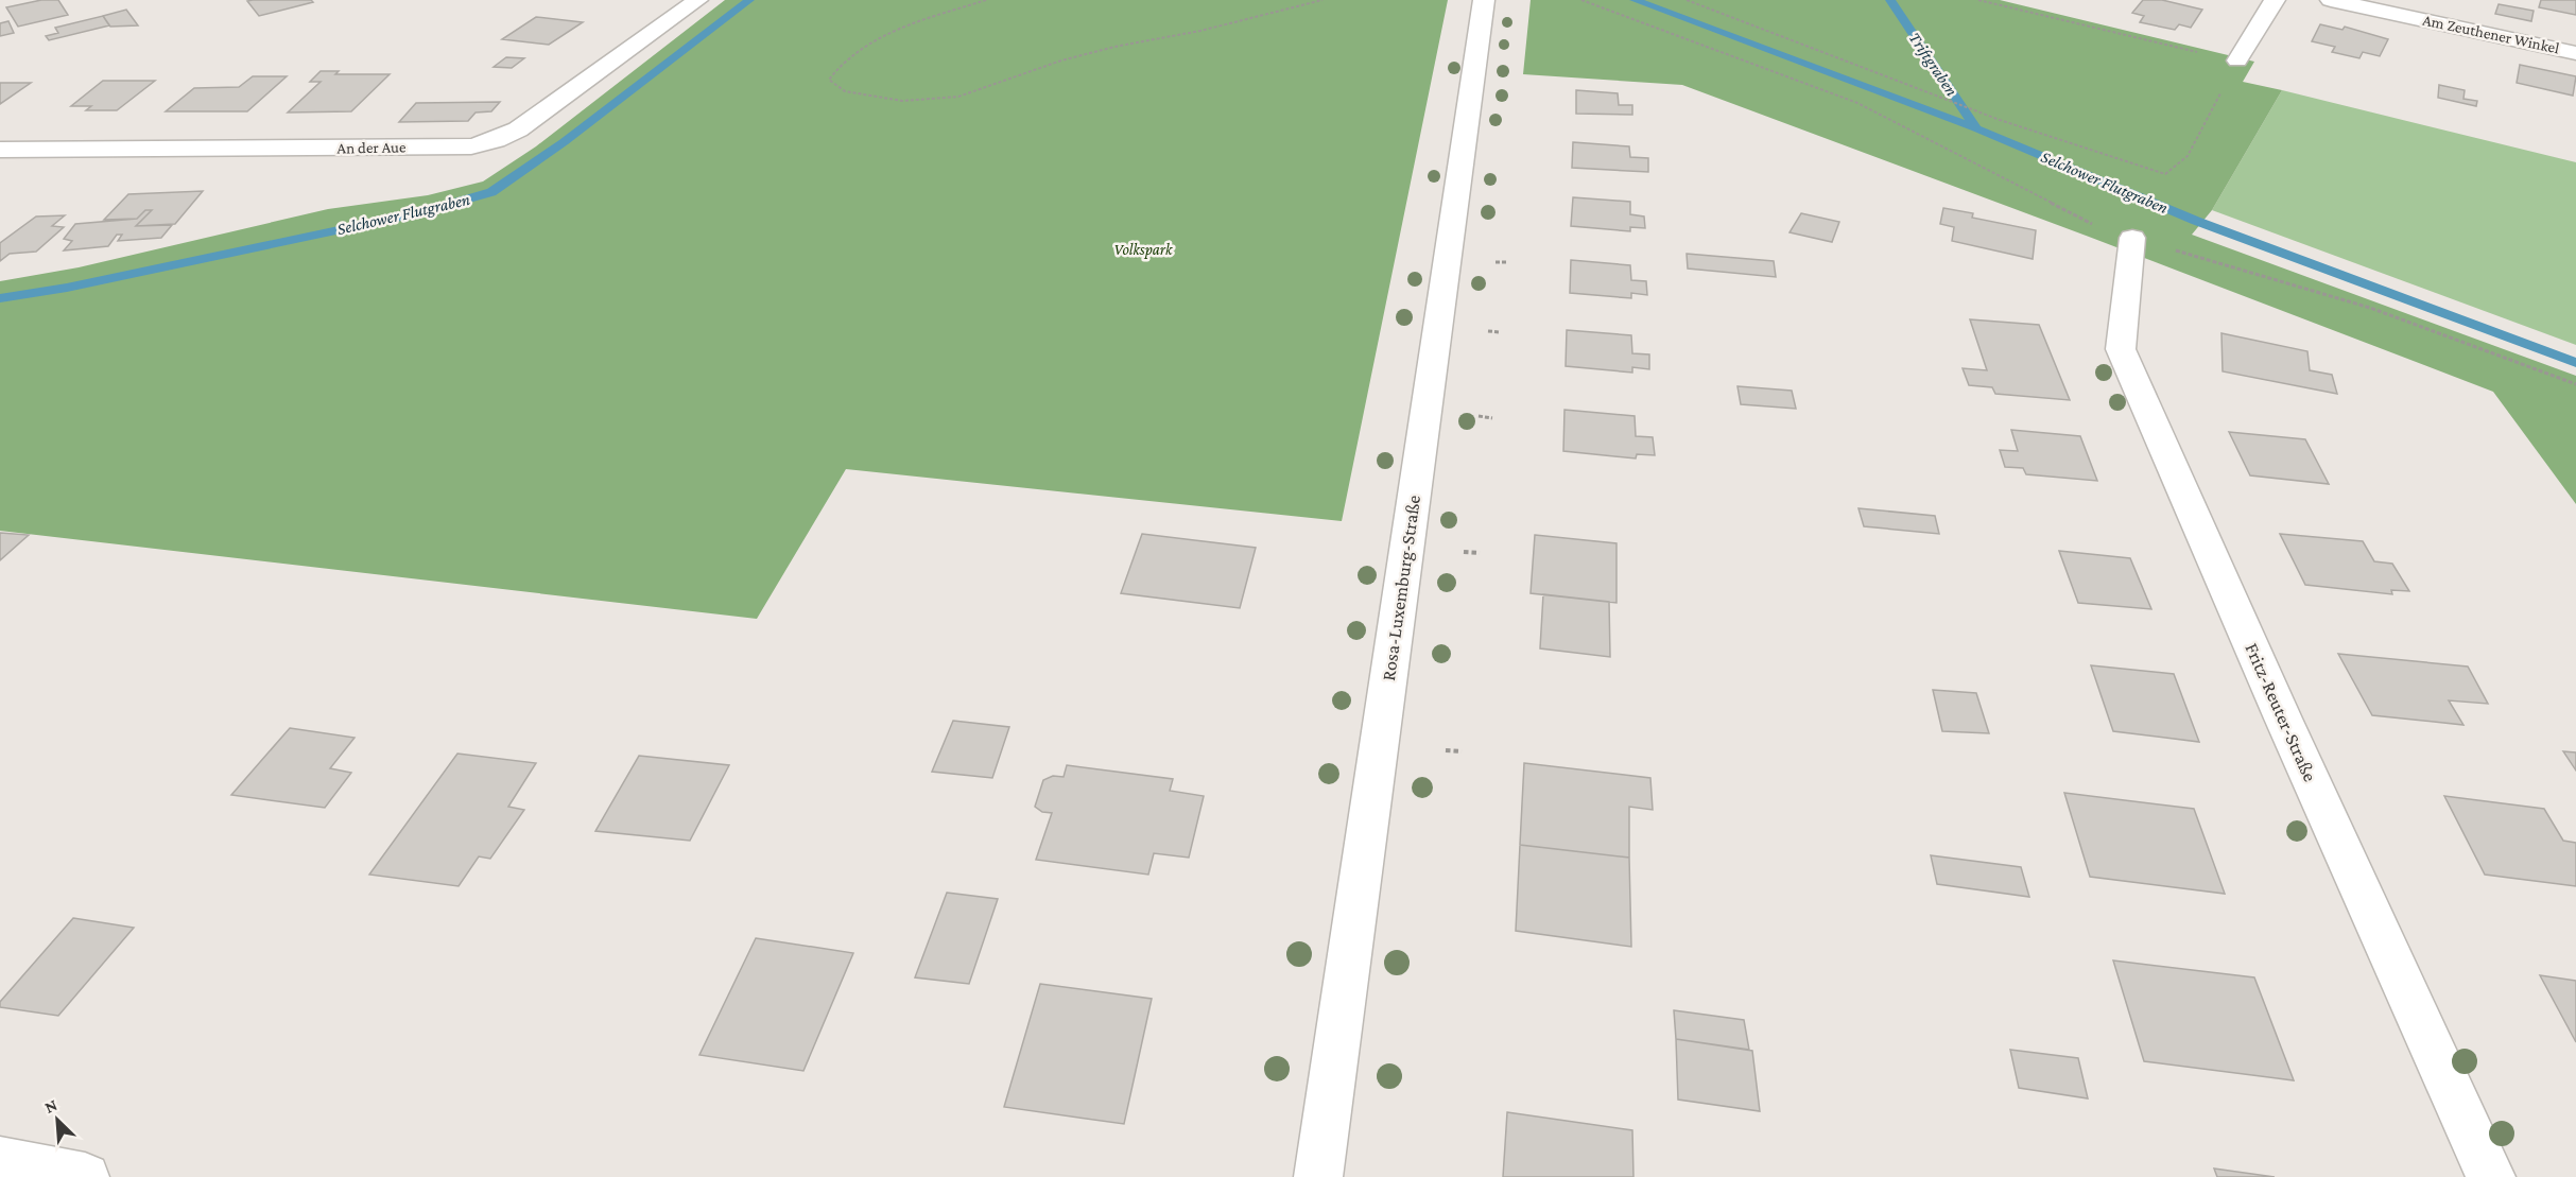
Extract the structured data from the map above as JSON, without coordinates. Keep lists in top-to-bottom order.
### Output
{
  "streets": {
    "street": [
      "Am Zeuthener Winkel",
      "An der Aue",
      "Rosa-Luxemburg-Straße",
      "Fritz-Reuter-Straße"
    ]
  },
  "water": ["Triftgraben", "Selchower Flutgraben"],
  "parks": ["Volkspark"],
  "north": "top left"
}
